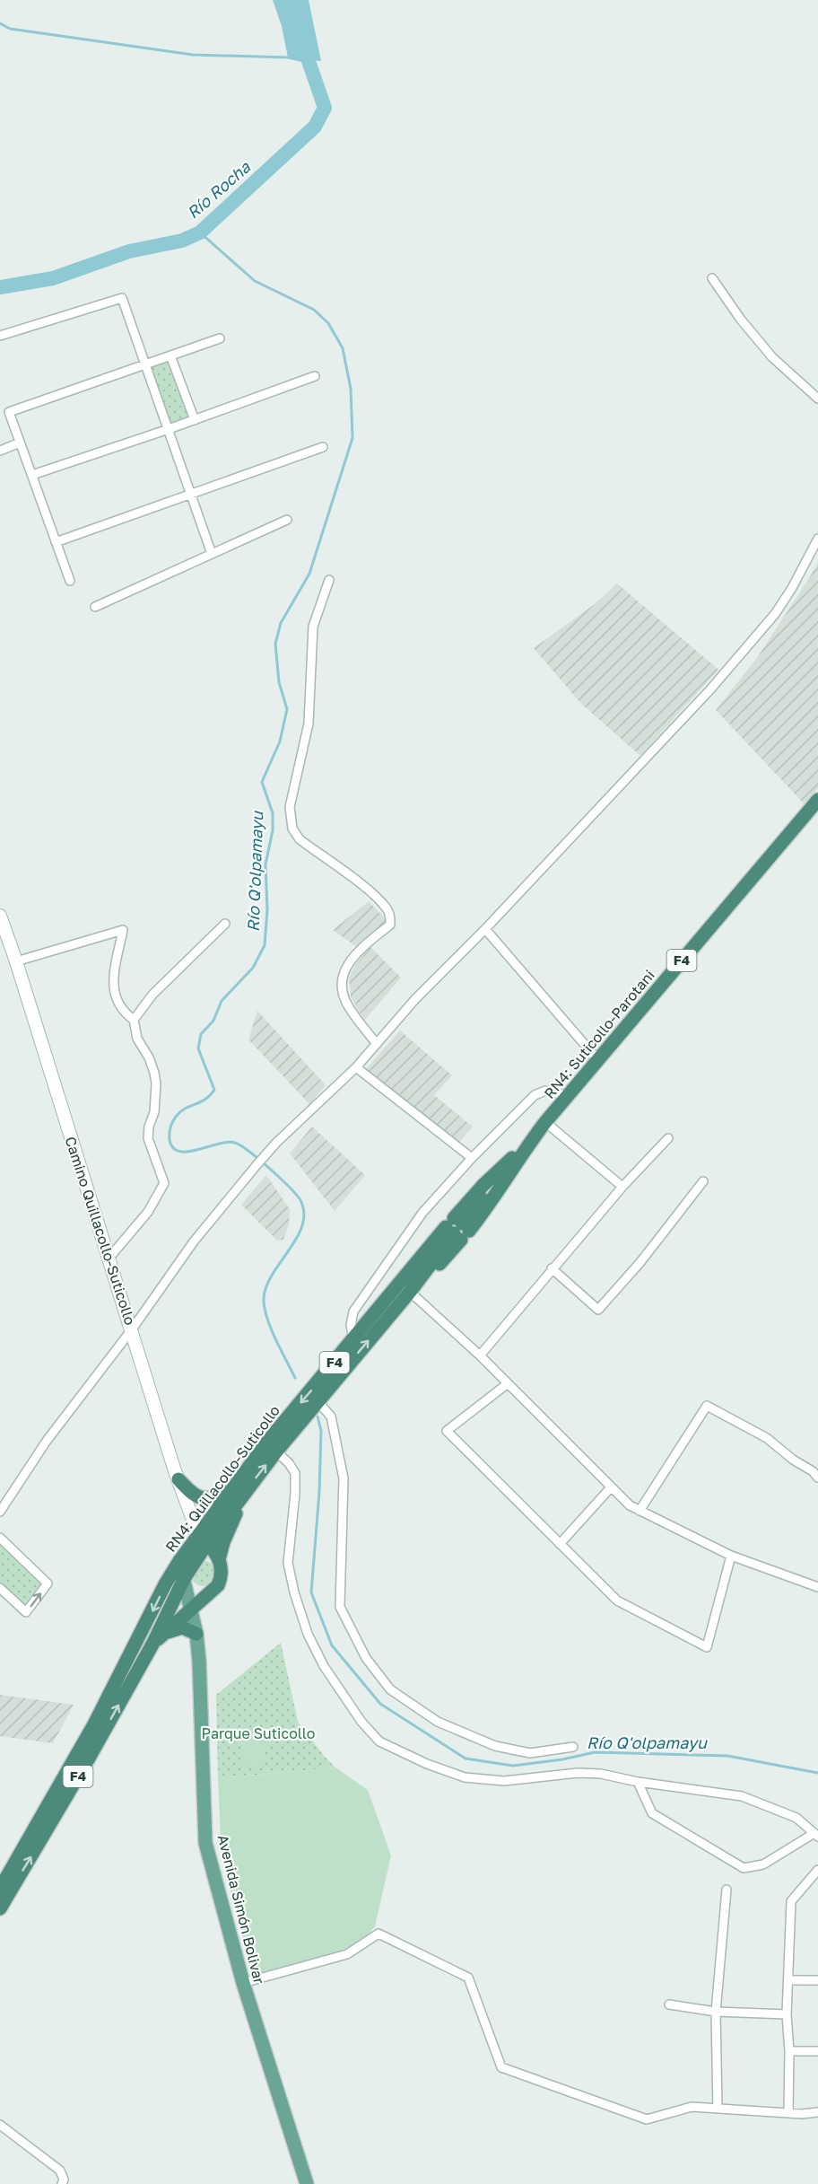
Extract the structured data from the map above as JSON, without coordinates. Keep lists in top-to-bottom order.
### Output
{
  "streets": {
    "highway": ["F4", "RN4: Suticollo-Parotani", "RN4: Quillacollo-Suticollo"],
    "main road": ["Camino Quillacollo-Suticollo", "Avenida Simón Bolivar"]
  },
  "crossings": [
    ["RN4: Suticollo-Parotani", "RN4: Quillacollo-Suticollo"],
    ["Camino Quillacollo-Suticollo", "RN4: Quillacollo-Suticollo"],
    ["RN4: Quillacollo-Suticollo", "Avenida Simón Bolivar"]
  ],
  "water": ["Río Rocha", "Río Q'olpamayu"],
  "parks": ["Parque Suticollo"]
}
